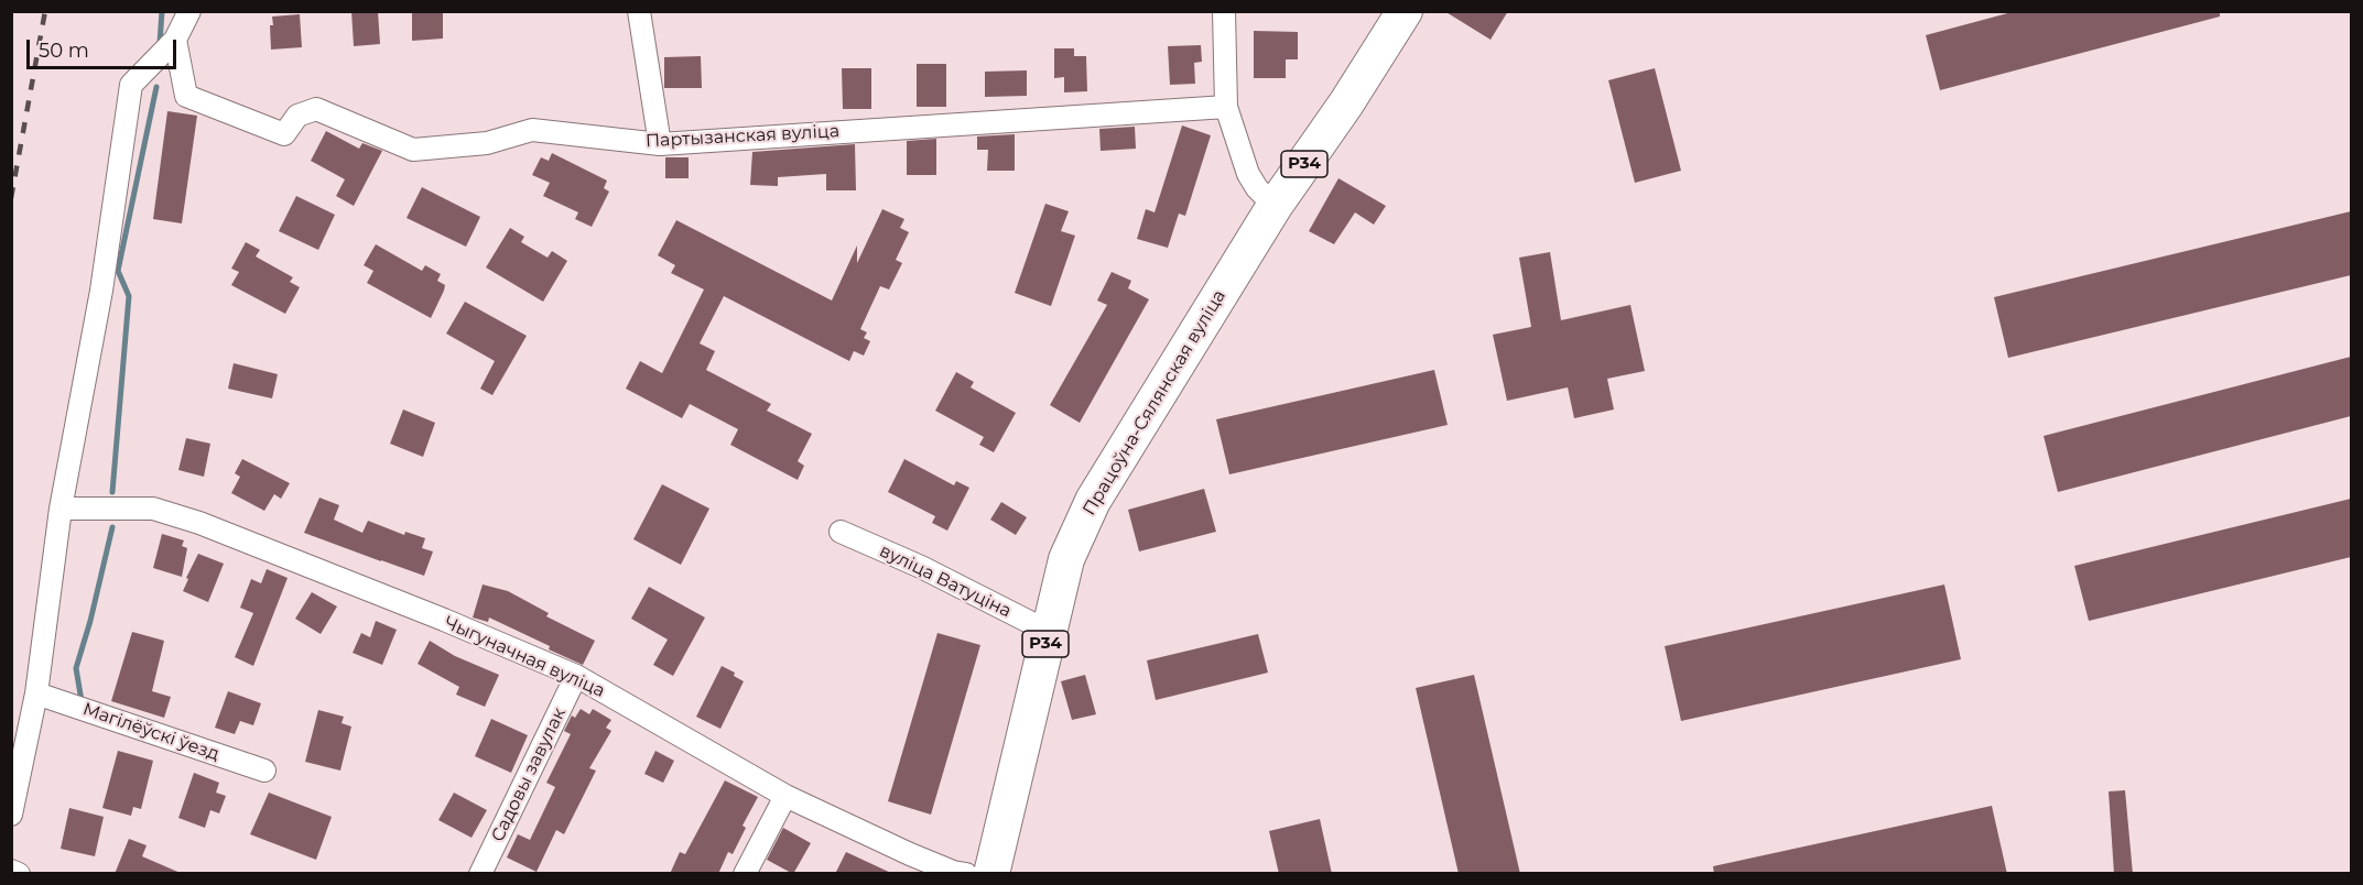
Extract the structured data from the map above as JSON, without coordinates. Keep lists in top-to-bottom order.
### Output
{
  "streets": {
    "main road": ["Р34", "Працоўна-Сялянская вуліца"],
    "street": [
      "Партызанская вуліца",
      "вуліца Ватуціна",
      "Чыгуначная вуліца",
      "Магілёўскі ўезд",
      "Садовы завулак"
    ]
  },
  "crossings": [
    ["Працоўна-Сялянская вуліца", "вуліца Ватуціна"],
    ["Чыгуначная вуліца", "Садовы завулак"]
  ],
  "scale_bar": "50 m"
}
